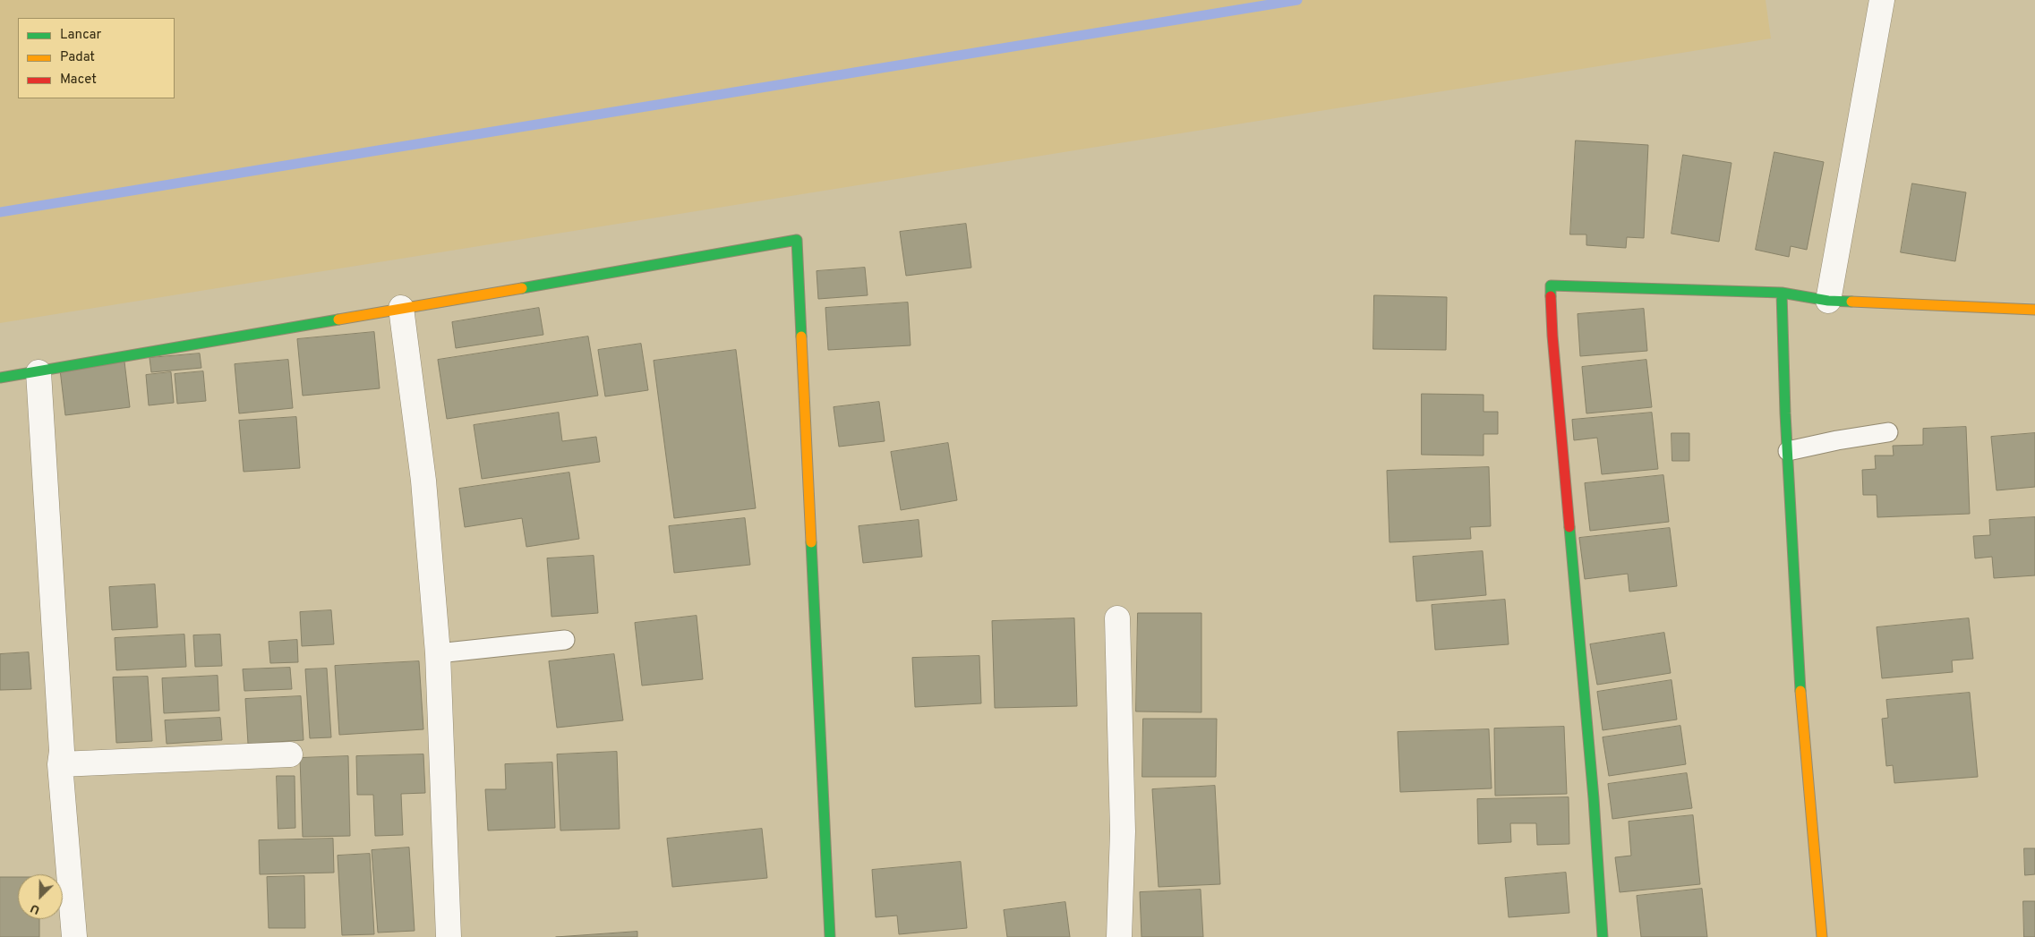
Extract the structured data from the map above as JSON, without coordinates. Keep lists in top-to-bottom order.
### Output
{
  "legend": ["Lancar", "Padat", "Macet"],
  "north": "bottom left"
}
